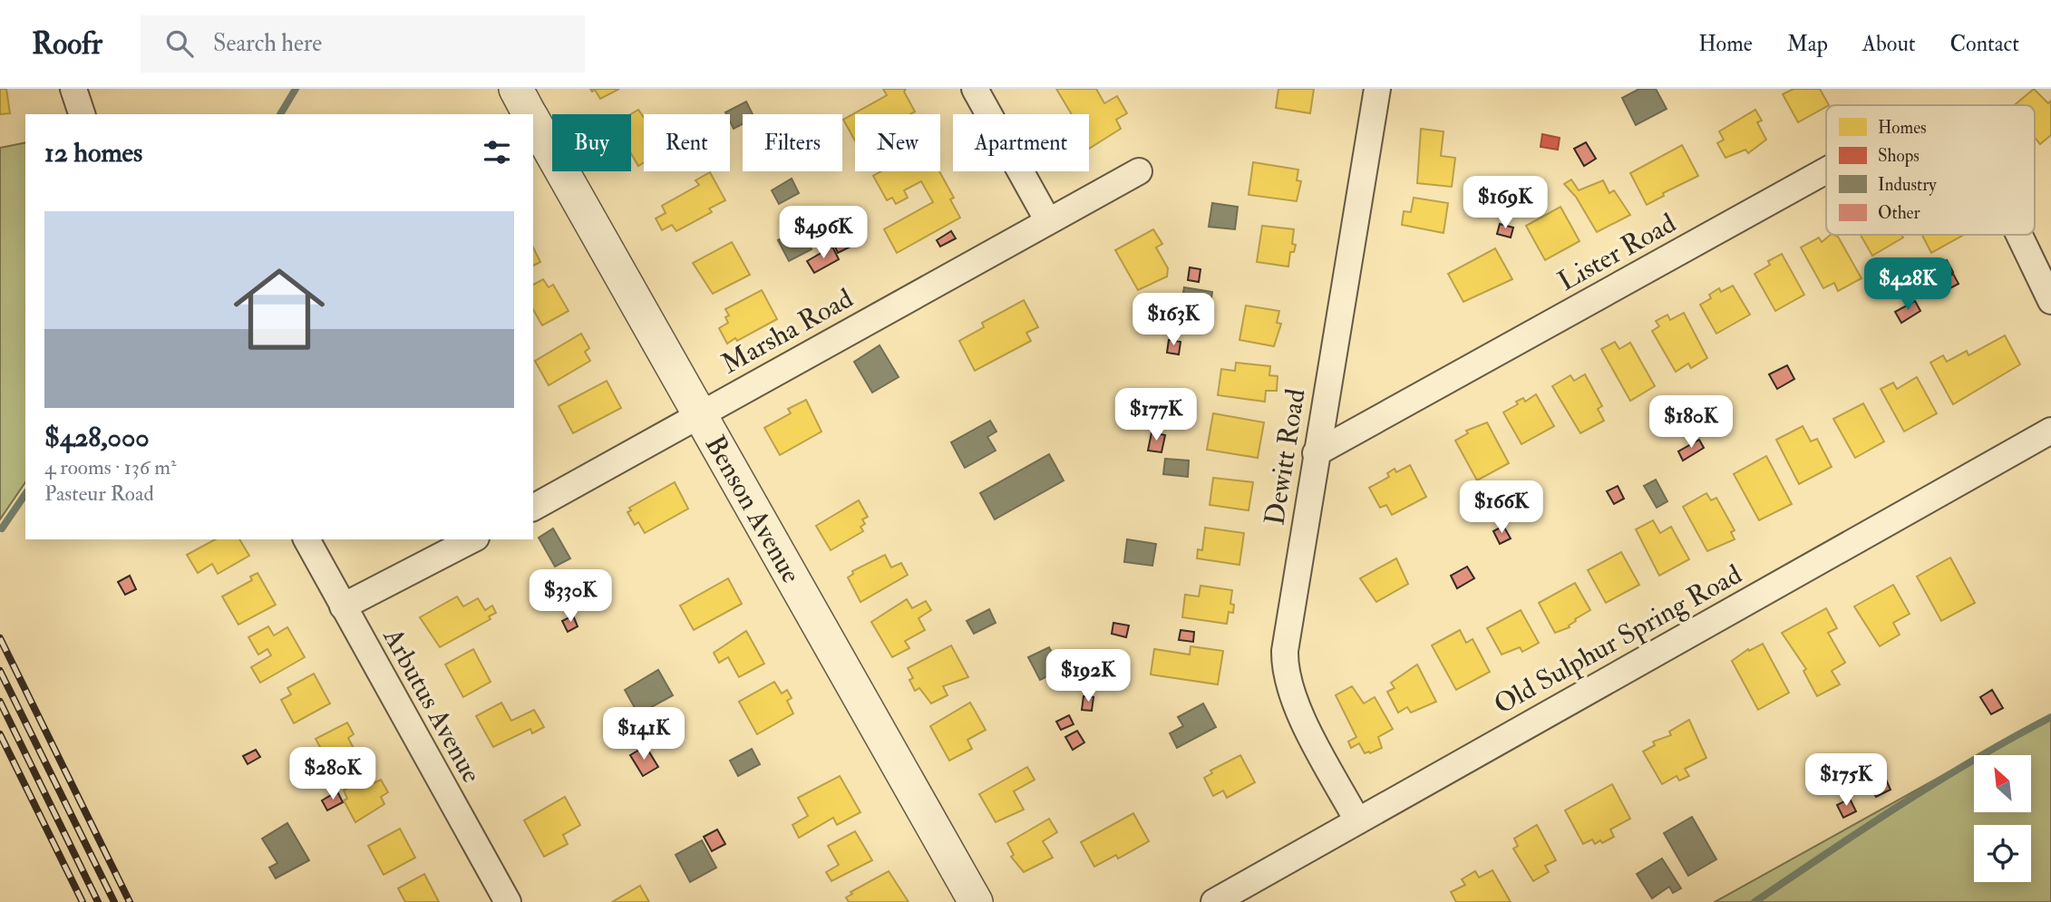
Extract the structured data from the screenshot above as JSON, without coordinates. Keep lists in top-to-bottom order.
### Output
{
  "streets": {
    "street": [
      "Lister Road",
      "Marsha Road",
      "Dewitt Road",
      "Benson Avenue",
      "Old Sulphur Spring Road",
      "Arbutus Avenue"
    ]
  },
  "crossings": [
    ["Lister Road", "Dewitt Road"],
    ["Marsha Road", "Benson Avenue"],
    ["Dewitt Road", "Old Sulphur Spring Road"]
  ],
  "legend": [
    "Homes",
    "Shops",
    "Industry",
    "Other"
  ],
  "north": "top left",
  "page": {
    "header": "Roofr",
    "search": "Search here",
    "nav": [
      "Home",
      "Map",
      "About",
      "Contact"
    ],
    "chip": [
      "Buy",
      "Rent",
      "Filters",
      "New",
      "Apartment"
    ],
    "heading": "12 homes",
    "price": [
      "$169K",
      "$496K",
      "$428K",
      "$163K",
      "$177K",
      "$180K",
      "$166K",
      "$330K",
      "$192K",
      "$141K",
      "$280K",
      "$175K"
    ],
    "list": [
      {
        "name": "$428,000",
        "note": "4 rooms · 136 m² · Pasteur Road"
      }
    ]
  }
}
